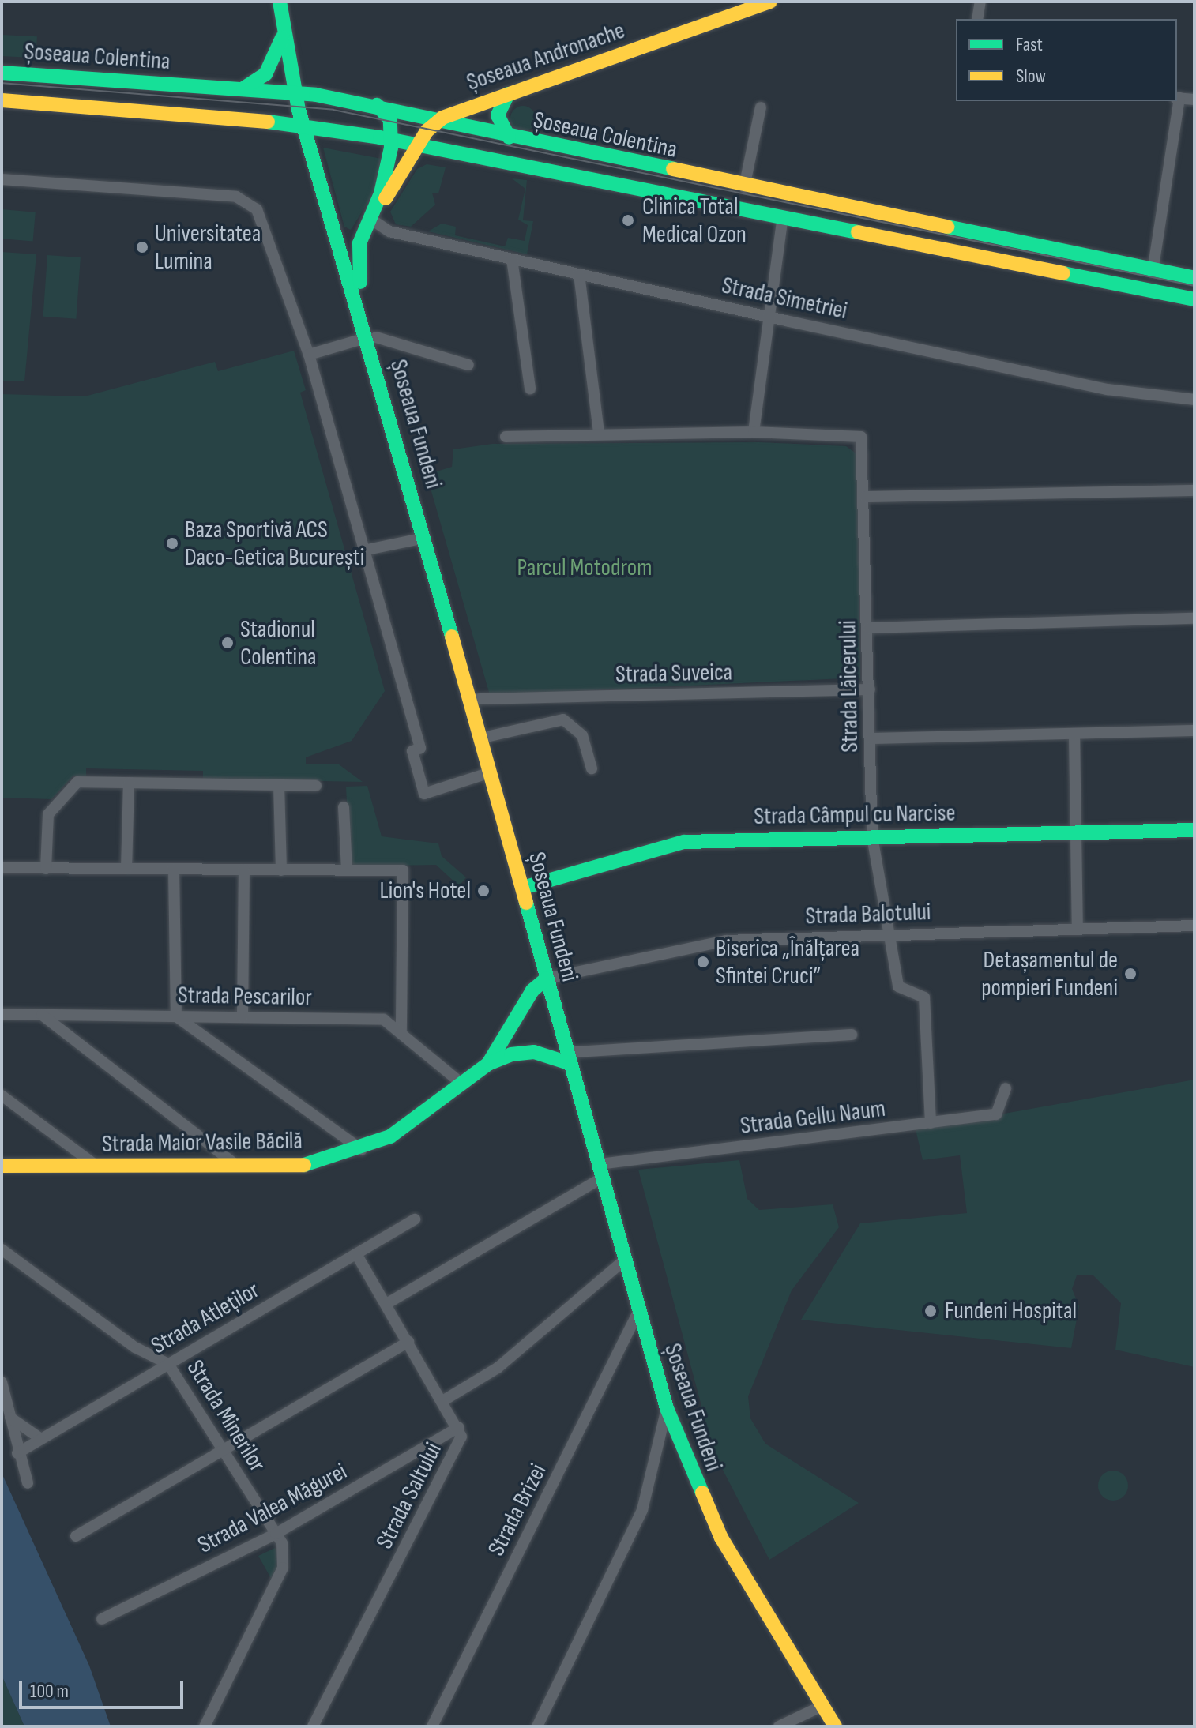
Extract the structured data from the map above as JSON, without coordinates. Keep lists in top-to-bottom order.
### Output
{
  "streets": {
    "main road": [
      "Șoseaua Colentina",
      "Șoseaua Andronache",
      "Șoseaua Fundeni",
      "Strada Câmpul cu Narcise",
      "Strada Maior Vasile Băcilă"
    ],
    "street": [
      "Strada Simetriei",
      "Strada Suveica",
      "Strada Lăicerului",
      "Strada Balotului",
      "Strada Pescarilor",
      "Strada Gellu Naum",
      "Strada Atleților",
      "Strada Minerilor",
      "Strada Saltului",
      "Strada Valea Măgurei",
      "Strada Brizei"
    ]
  },
  "crossings": [
    ["Șoseaua Colentina", "Șoseaua Andronache"],
    ["Șoseaua Colentina", "Șoseaua Fundeni"],
    ["Strada Simetriei", "Șoseaua Fundeni"],
    ["Șoseaua Fundeni", "Strada Suveica"],
    ["Șoseaua Fundeni", "Strada Câmpul cu Narcise"],
    ["Șoseaua Fundeni", "Strada Balotului"],
    ["Șoseaua Fundeni", "Strada Gellu Naum"],
    ["Șoseaua Fundeni", "Strada Maior Vasile Băcilă"],
    ["Șoseaua Fundeni", "Strada Brizei"],
    ["Strada Suveica", "Strada Lăicerului"],
    ["Strada Lăicerului", "Strada Câmpul cu Narcise"],
    ["Strada Lăicerului", "Strada Balotului"],
    ["Strada Lăicerului", "Strada Gellu Naum"],
    ["Strada Balotului", "Strada Maior Vasile Băcilă"],
    ["Strada Pescarilor", "Strada Maior Vasile Băcilă"],
    ["Strada Atleților", "Strada Minerilor"],
    ["Strada Atleților", "Strada Saltului"],
    ["Strada Minerilor", "Strada Valea Măgurei"],
    ["Strada Saltului", "Strada Valea Măgurei"]
  ],
  "parks": ["Parcul Motodrom"],
  "places": [
    "Clinica Total Medical Ozon",
    "Universitatea Lumina",
    "Baza Sportivă ACS Daco-Getica București",
    "Stadionul Colentina",
    "Lion's Hotel",
    "Biserica „Înălțarea Sfintei Cruci”",
    "Detașamentul de pompieri Fundeni",
    "Fundeni Hospital"
  ],
  "legend": ["Fast", "Slow"],
  "scale_bar": "100 m"
}
